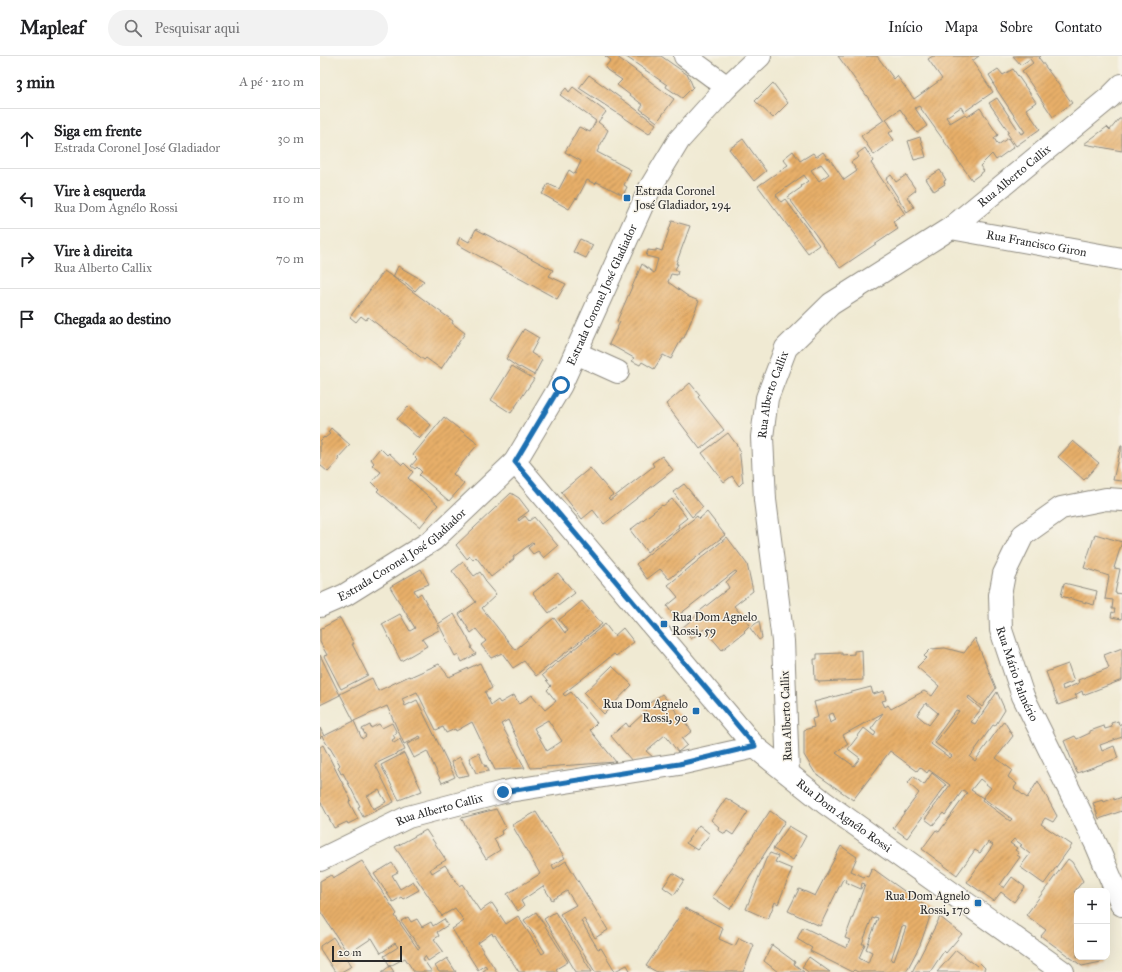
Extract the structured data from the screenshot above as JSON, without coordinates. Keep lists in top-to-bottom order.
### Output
{
  "streets": {
    "street": [
      "Rua Alberto Callix",
      "Rua Francisco Giron",
      "Estrada Coronel José Gladiador",
      "Rua Mário Palmério",
      "Rua Dom Agnélo Rossi"
    ]
  },
  "crossings": [
    ["Rua Alberto Callix", "Rua Francisco Giron"],
    ["Rua Alberto Callix", "Rua Dom Agnélo Rossi"],
    ["Estrada Coronel José Gladiador", "Rua Dom Agnélo Rossi"]
  ],
  "places": {
    "transit": [
      "Estrada Coronel José Gladiador, 294",
      "Rua Dom Agnelo Rossi, 59",
      "Rua Dom Agnelo Rossi, 90",
      "Rua Dom Agnelo Rossi, 170"
    ]
  },
  "scale_bar": "20 m",
  "page": {
    "header": "Mapleaf",
    "search": "Pesquisar aqui",
    "nav": [
      "Início",
      "Mapa",
      "Sobre",
      "Contato"
    ],
    "heading": ["3 min", "A pé · 210 m"],
    "list": [
      ["Siga em frente", "Estrada Coronel José Gladiador", "30 m"],
      ["Vire à esquerda", "Rua Dom Agnélo Rossi", "110 m"],
      ["Vire à direita", "Rua Alberto Callix", "70 m"],
      "Chegada ao destino"
    ],
    "map_buttons": ["+", "−"],
    "scale": "20 m"
  }
}
